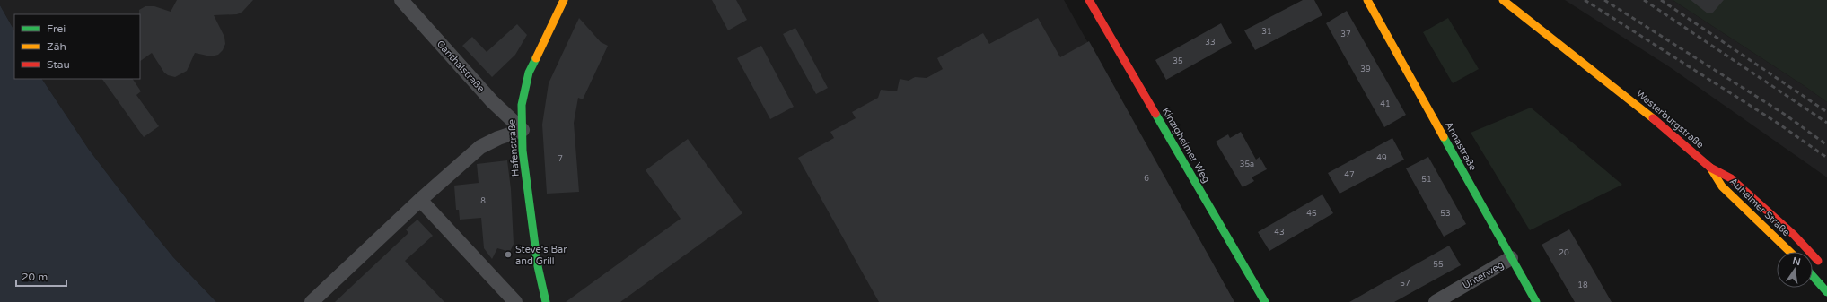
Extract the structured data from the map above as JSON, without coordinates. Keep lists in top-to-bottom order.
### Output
{
  "streets": {
    "street": [
      "Canthalstraße",
      "Westerburgstraße",
      "Kinzigheimer Weg",
      "Annastraße",
      "Hafenstraße",
      "Auheimer Straße",
      "Unterweg"
    ]
  },
  "crossings": [
    ["Canthalstraße", "Hafenstraße"],
    ["Westerburgstraße", "Auheimer Straße"],
    ["Annastraße", "Unterweg"]
  ],
  "places": ["Steve's Bar and Grill"],
  "house_numbers": [
    "31",
    "37",
    "33",
    "35",
    "39",
    "41",
    "49",
    "7",
    "35a",
    "47",
    "6",
    "51",
    "8",
    "45",
    "53",
    "43",
    "20",
    "55",
    "57",
    "18"
  ],
  "legend": ["Frei", "Zäh", "Stau"],
  "scale_bar": "20 m",
  "north": "top"
}
